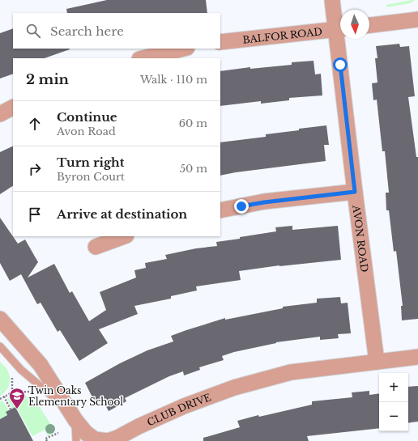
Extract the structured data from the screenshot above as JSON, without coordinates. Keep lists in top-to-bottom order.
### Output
{
  "streets": {
    "street": ["BALFOR ROAD", "AVON ROAD", "CLUB DRIVE"]
  },
  "crossings": [
    ["AVON ROAD", "CLUB DRIVE"]
  ],
  "places": {
    "school or university": ["Twin Oaks Elementary School"]
  },
  "north": "bottom",
  "page": {
    "search": "Search here",
    "heading": ["2 min", "Walk · 110 m"],
    "list": [
      ["Continue", "Avon Road", "60 m"],
      ["Turn right", "Byron Court", "50 m"],
      "Arrive at destination"
    ],
    "map_buttons": ["+", "−"]
  }
}
